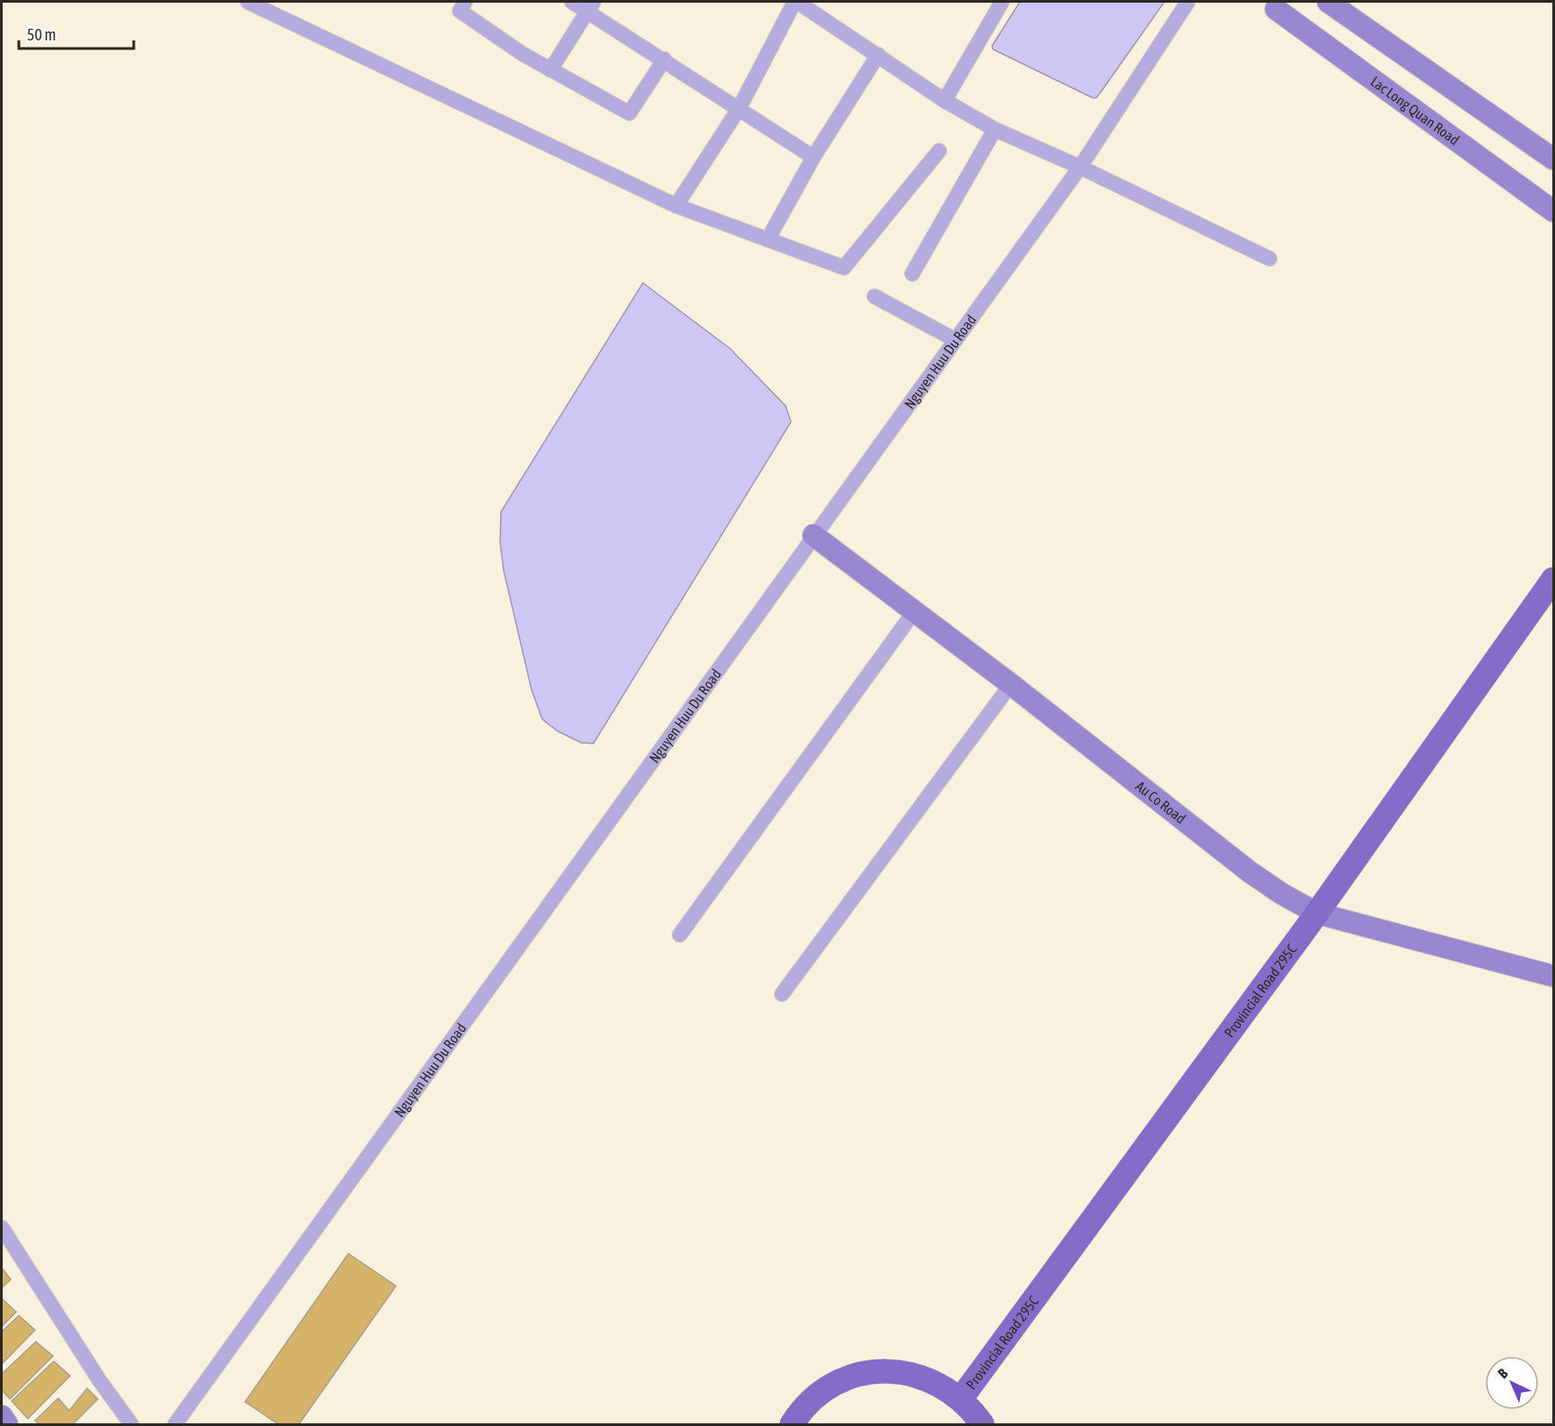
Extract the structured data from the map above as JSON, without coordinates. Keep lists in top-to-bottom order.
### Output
{
  "streets": {
    "main road": ["Lac Long Quan Road", "Au Co Road", "Provincial Road 295C"],
    "street": ["Nguyen Huu Du Road"]
  },
  "crossings": [
    ["Nguyen Huu Du Road", "Au Co Road"],
    ["Au Co Road", "Provincial Road 295C"]
  ],
  "scale_bar": "50 m",
  "north": "top left"
}
